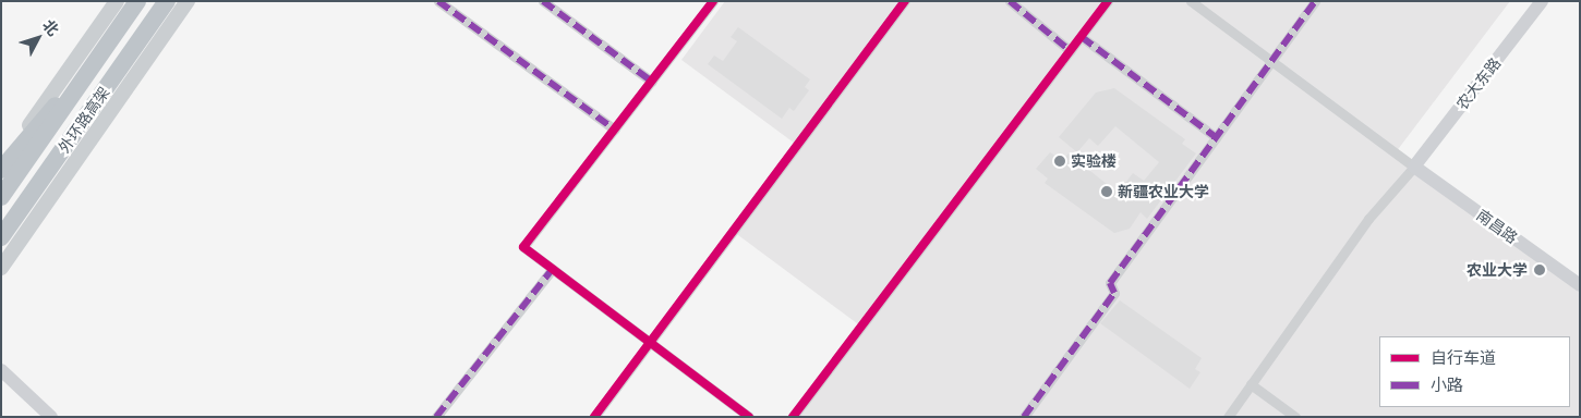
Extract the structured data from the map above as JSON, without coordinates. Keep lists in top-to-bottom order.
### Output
{
  "streets": {
    "highway": ["外环路高架"],
    "street": ["农大东路", "南昌路"]
  },
  "crossings": [
    ["农大东路", "南昌路"]
  ],
  "places": ["实验楼", "新疆农业大学", "农业大学"],
  "legend": ["自行车道", "小路"],
  "north": "top right"
}
